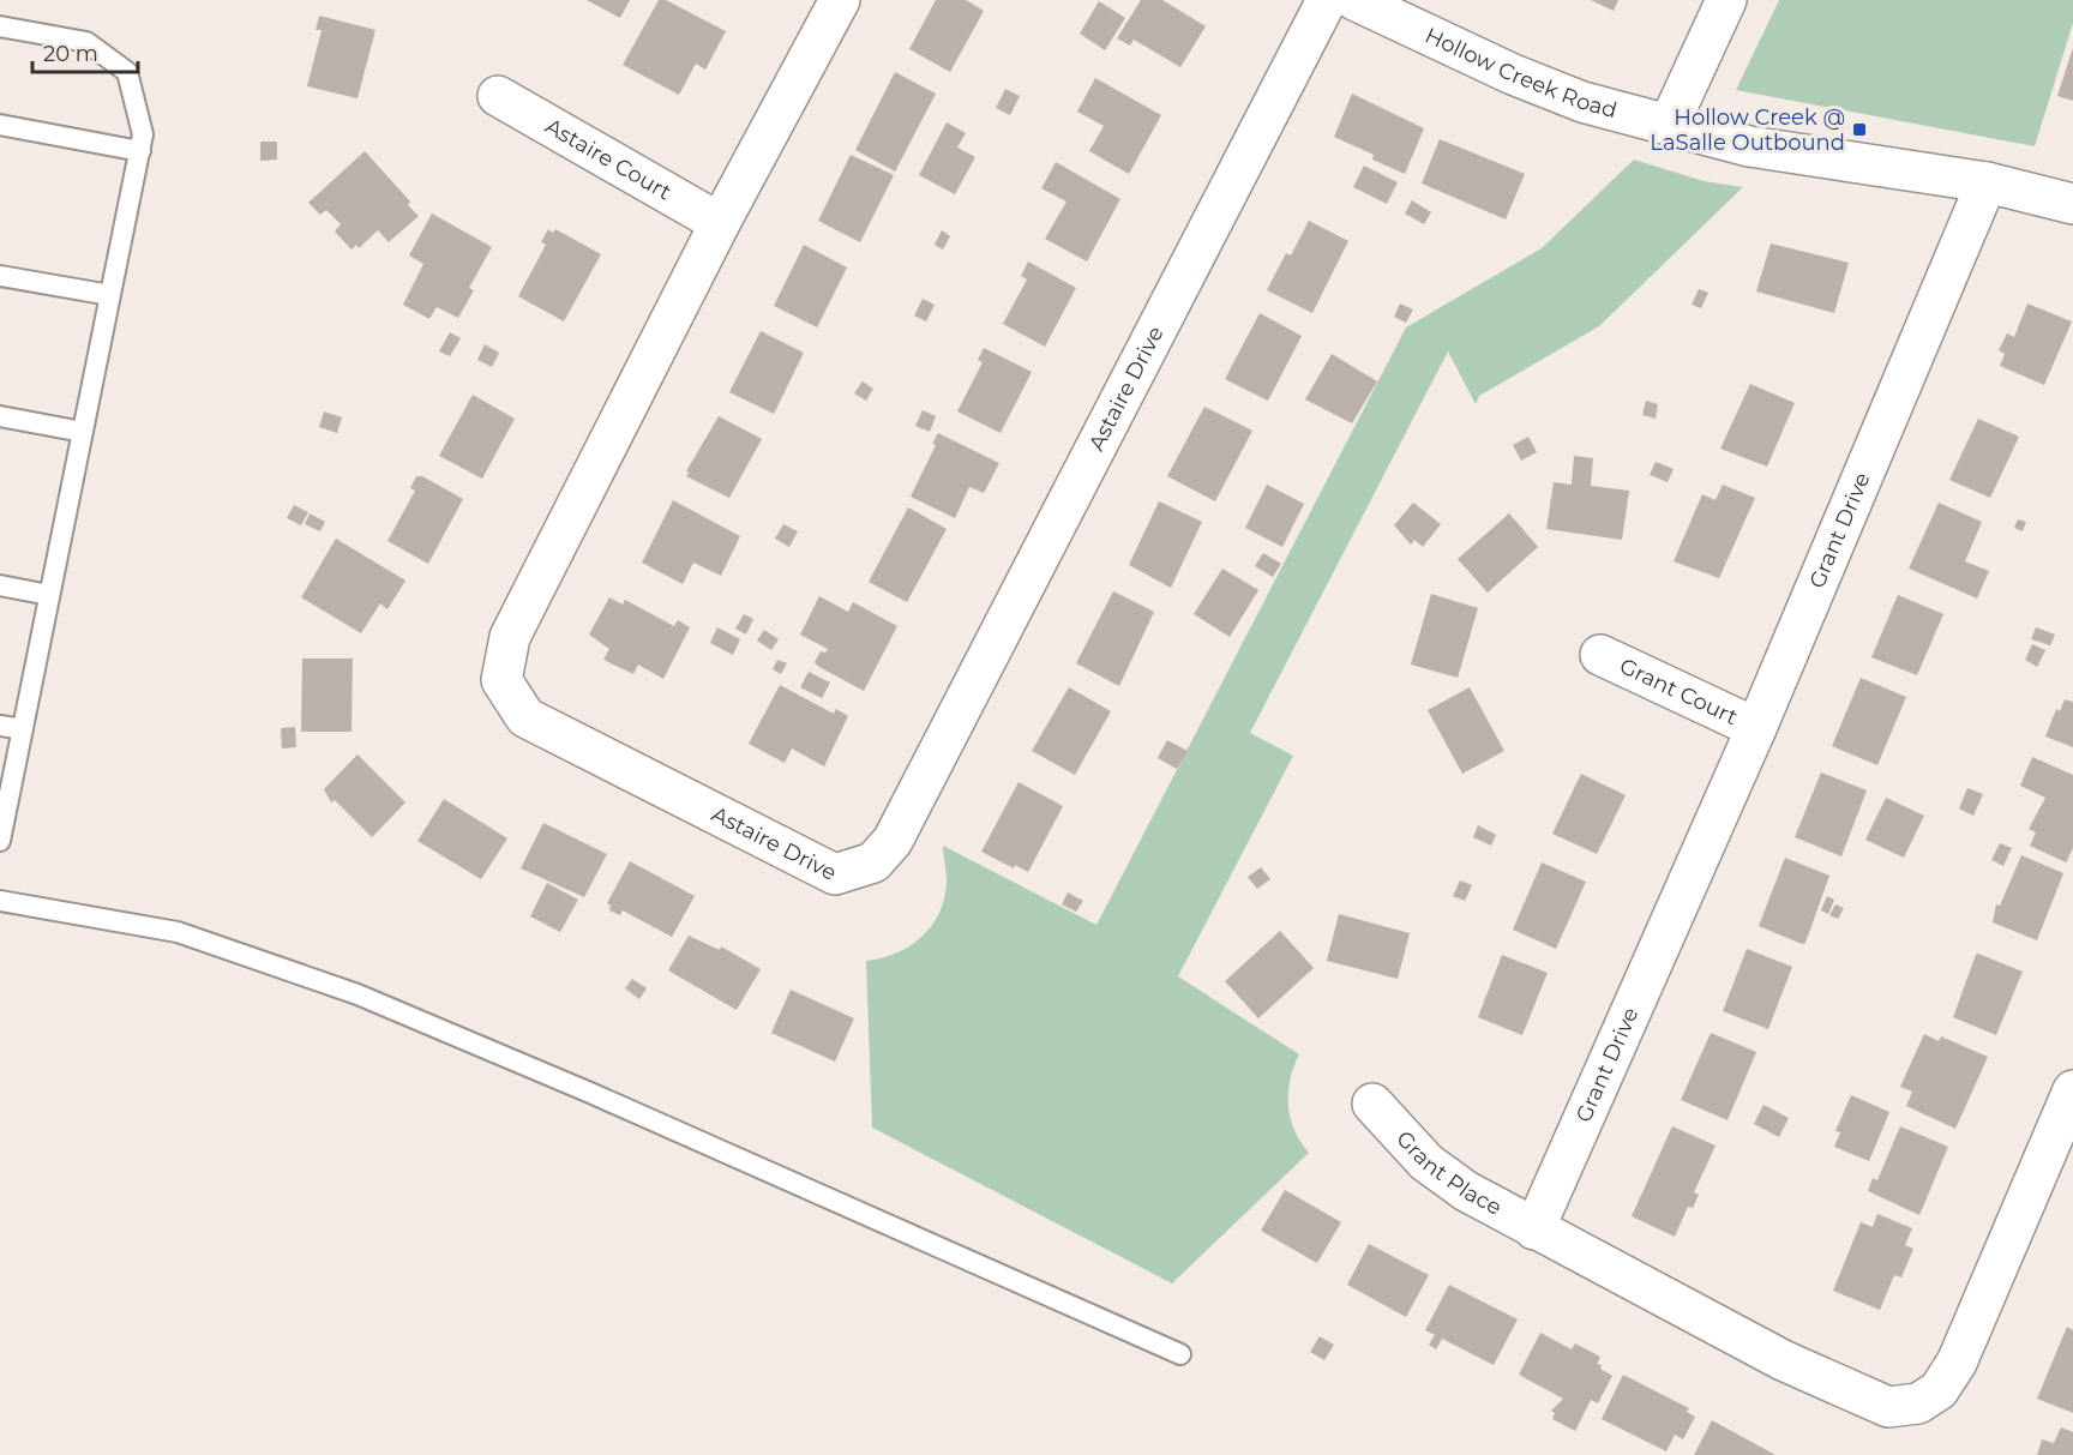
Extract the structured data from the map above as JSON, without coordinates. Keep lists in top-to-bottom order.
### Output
{
  "streets": {
    "street": [
      "Hollow Creek Road",
      "Astaire Court",
      "Astaire Drive",
      "Grant Drive",
      "Grant Court",
      "Grant Place"
    ]
  },
  "crossings": [
    ["Hollow Creek Road", "Grant Drive"],
    ["Astaire Court", "Astaire Drive"],
    ["Grant Drive", "Grant Court"],
    ["Grant Drive", "Grant Place"]
  ],
  "places": {
    "transit": ["Hollow Creek @ LaSalle Outbound"]
  },
  "scale_bar": "20 m"
}
